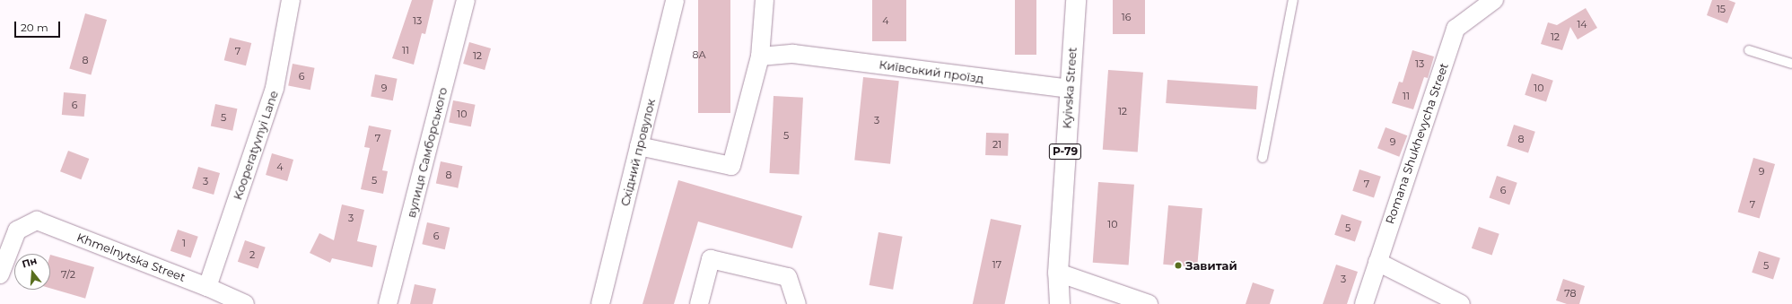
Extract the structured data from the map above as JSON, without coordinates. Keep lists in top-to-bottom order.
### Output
{
  "streets": {
    "main road": ["Kyivska Street", "Р-79"],
    "street": [
      "Київський проїзд",
      "Romana Shukhevycha Street",
      "Kooperatyvnyi Lane",
      "вулиця Самборського",
      "Східний провулок",
      "Khmelnytska Street"
    ]
  },
  "crossings": [
    ["Київський проїзд", "Kyivska Street"],
    ["Kooperatyvnyi Lane", "Khmelnytska Street"]
  ],
  "places": ["Завитай"],
  "house_numbers": [
    "15",
    "16",
    "13",
    "4",
    "14",
    "12",
    "11",
    "7",
    "8А",
    "12",
    "8",
    "13",
    "6",
    "9",
    "10",
    "11",
    "6",
    "12",
    "10",
    "5",
    "3",
    "5",
    "7",
    "8",
    "9",
    "21",
    "4",
    "9",
    "8",
    "5",
    "3",
    "7",
    "6",
    "7",
    "3",
    "10",
    "5",
    "6",
    "1",
    "2",
    "17",
    "5",
    "7/2",
    "3",
    "78"
  ],
  "scale_bar": "20 m",
  "north": "top"
}
